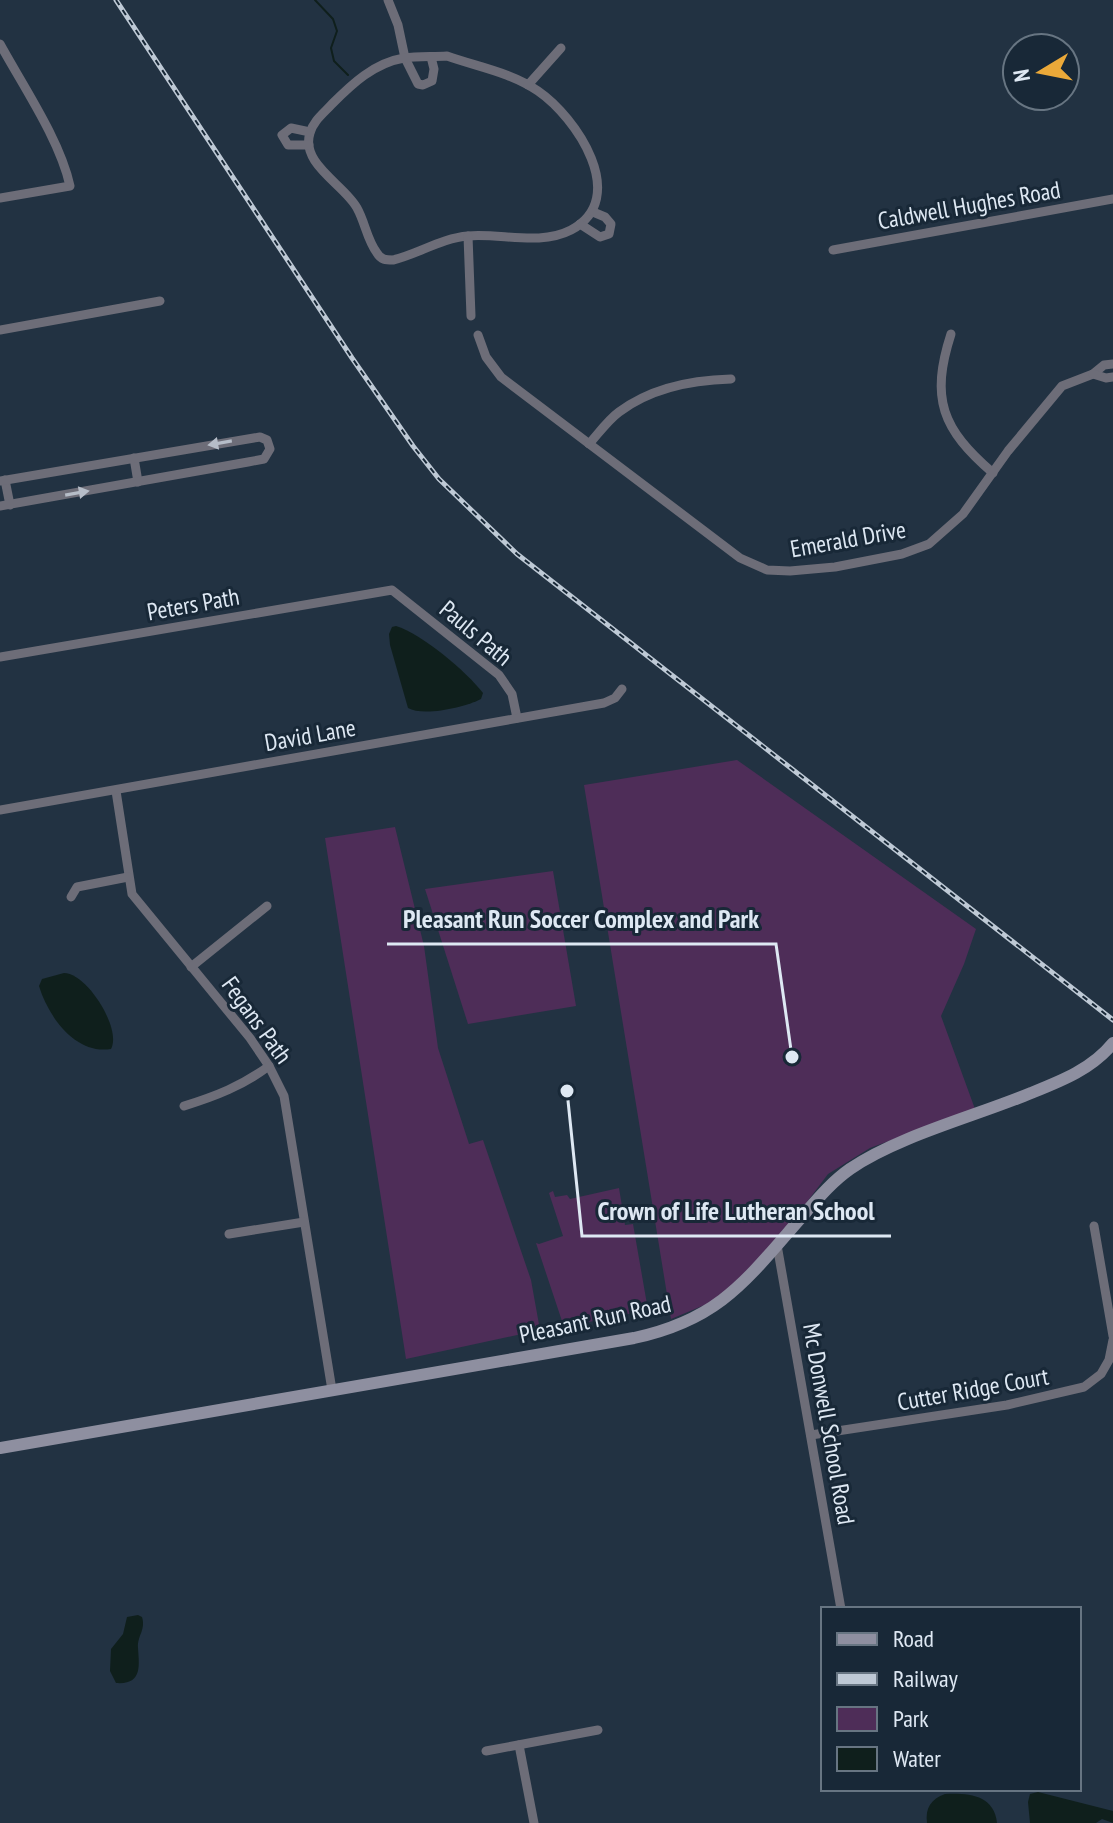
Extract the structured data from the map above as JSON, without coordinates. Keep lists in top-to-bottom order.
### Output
{
  "streets": {
    "main road": ["Pleasant Run Road"],
    "street": [
      "Caldwell Hughes Road",
      "Emerald Drive",
      "Peters Path",
      "Pauls Path",
      "David Lane",
      "Fegans Path",
      "Cutter Ridge Court",
      "Mc Donwell School Road"
    ]
  },
  "crossings": [
    ["Peters Path", "Pauls Path"],
    ["Pauls Path", "David Lane"],
    ["David Lane", "Fegans Path"],
    ["Fegans Path", "Pleasant Run Road"],
    ["Pleasant Run Road", "Mc Donwell School Road"],
    ["Cutter Ridge Court", "Mc Donwell School Road"]
  ],
  "places": ["Pleasant Run Soccer Complex and Park", "Crown of Life Lutheran School"],
  "legend": [
    "Road",
    "Railway",
    "Park",
    "Water"
  ],
  "north": "left"
}
